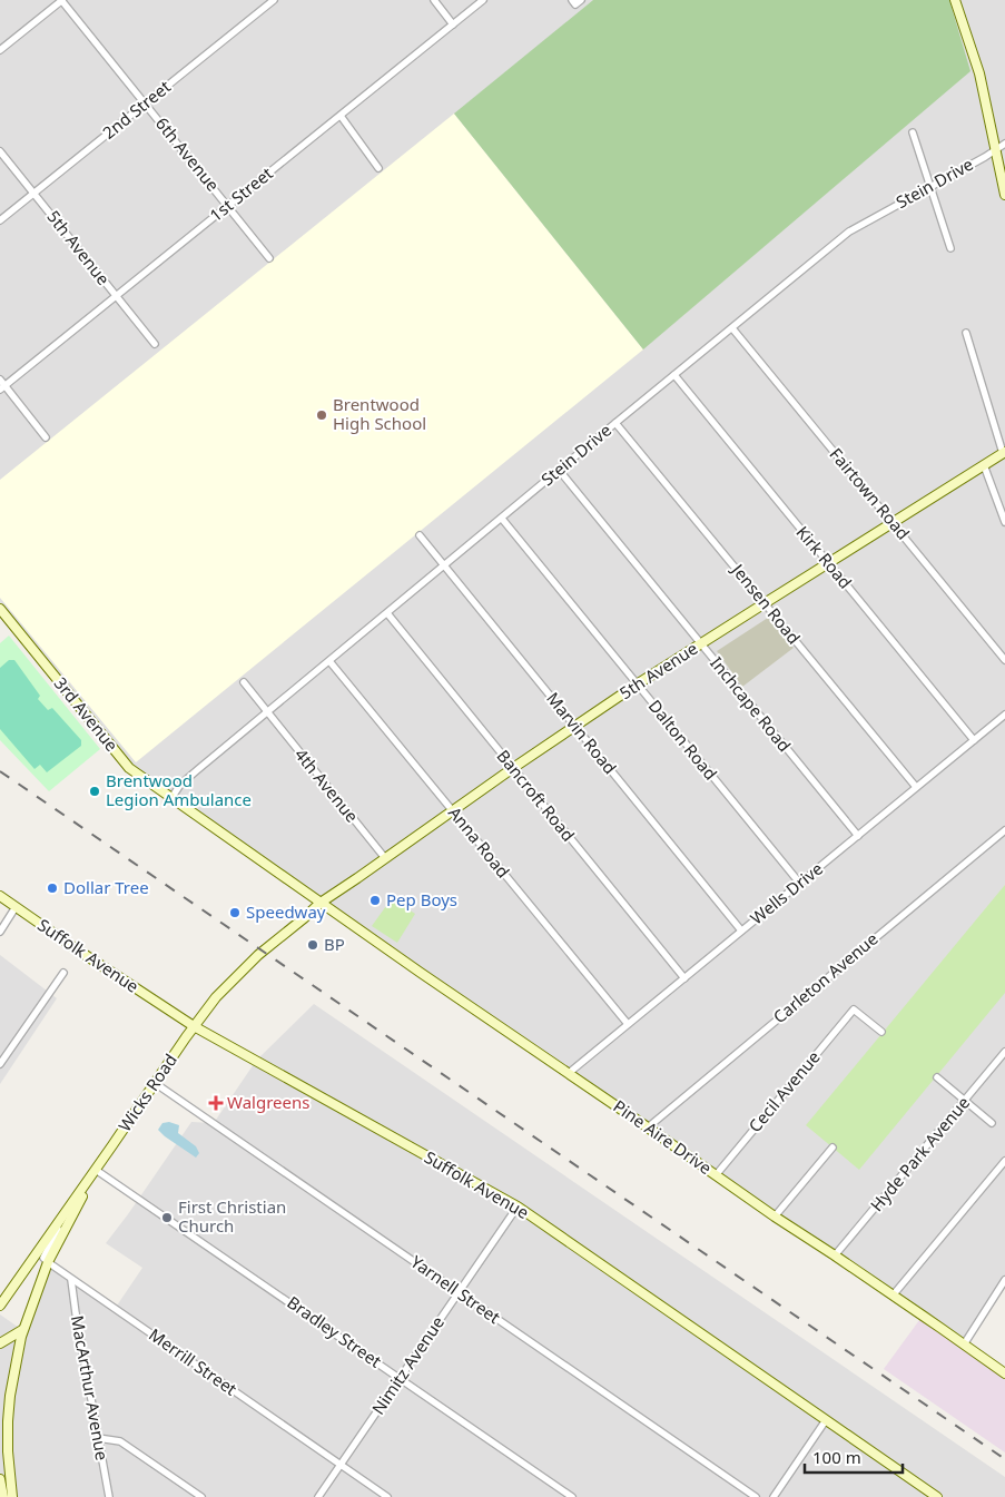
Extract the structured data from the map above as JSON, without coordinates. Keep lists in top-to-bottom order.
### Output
{
  "streets": {
    "street": [
      "2nd Street",
      "6th Avenue",
      "Stein Drive",
      "1st Street",
      "5th Avenue",
      "Fairtown Road",
      "Kirk Road",
      "Jensen Road",
      "Inchcape Road",
      "3rd Avenue",
      "Marvin Road",
      "Dalton Road",
      "4th Avenue",
      "Bancroft Road",
      "Anna Road",
      "Wells Drive",
      "Suffolk Avenue",
      "Carleton Avenue",
      "Cecil Avenue",
      "Wicks Road",
      "Pine Aire Drive",
      "Hyde Park Avenue",
      "Yarnell Street",
      "Bradley Street",
      "Merrill Street",
      "Nimitz Avenue",
      "MacArthur Avenue"
    ]
  },
  "crossings": [
    ["2nd Street", "6th Avenue"],
    ["2nd Street", "5th Avenue"],
    ["6th Avenue", "1st Street"],
    ["Stein Drive", "Fairtown Road"],
    ["Stein Drive", "Kirk Road"],
    ["Stein Drive", "Jensen Road"],
    ["Stein Drive", "Inchcape Road"],
    ["Stein Drive", "3rd Avenue"],
    ["Stein Drive", "Marvin Road"],
    ["Stein Drive", "Dalton Road"],
    ["Stein Drive", "4th Avenue"],
    ["Stein Drive", "Bancroft Road"],
    ["Stein Drive", "Anna Road"],
    ["1st Street", "5th Avenue"],
    ["5th Avenue", "Fairtown Road"],
    ["5th Avenue", "Kirk Road"],
    ["5th Avenue", "Jensen Road"],
    ["5th Avenue", "Inchcape Road"],
    ["5th Avenue", "3rd Avenue"],
    ["5th Avenue", "Marvin Road"],
    ["5th Avenue", "Dalton Road"],
    ["5th Avenue", "4th Avenue"],
    ["5th Avenue", "Bancroft Road"],
    ["5th Avenue", "Anna Road"],
    ["5th Avenue", "Wicks Road"],
    ["5th Avenue", "Pine Aire Drive"],
    ["Kirk Road", "Wells Drive"],
    ["Jensen Road", "Wells Drive"],
    ["Inchcape Road", "Wells Drive"],
    ["3rd Avenue", "Wicks Road"],
    ["3rd Avenue", "Pine Aire Drive"],
    ["Marvin Road", "Wells Drive"],
    ["Dalton Road", "Wells Drive"],
    ["Bancroft Road", "Wells Drive"],
    ["Anna Road", "Wells Drive"],
    ["Wells Drive", "Pine Aire Drive"],
    ["Suffolk Avenue", "Wicks Road"],
    ["Suffolk Avenue", "Nimitz Avenue"],
    ["Carleton Avenue", "Pine Aire Drive"],
    ["Cecil Avenue", "Pine Aire Drive"],
    ["Wicks Road", "Pine Aire Drive"],
    ["Wicks Road", "Yarnell Street"],
    ["Wicks Road", "Bradley Street"],
    ["Pine Aire Drive", "Hyde Park Avenue"],
    ["Yarnell Street", "Nimitz Avenue"],
    ["Bradley Street", "Nimitz Avenue"],
    ["Merrill Street", "Nimitz Avenue"],
    ["Merrill Street", "MacArthur Avenue"]
  ],
  "places": {
    "other": [
      "Brentwood High School",
      "Brentwood Legion Ambulance",
      "Dollar Tree",
      "Pep Boys",
      "Speedway",
      "BP",
      "First Christian Church"
    ],
    "health": ["Walgreens"]
  },
  "scale_bar": "100 m"
}
